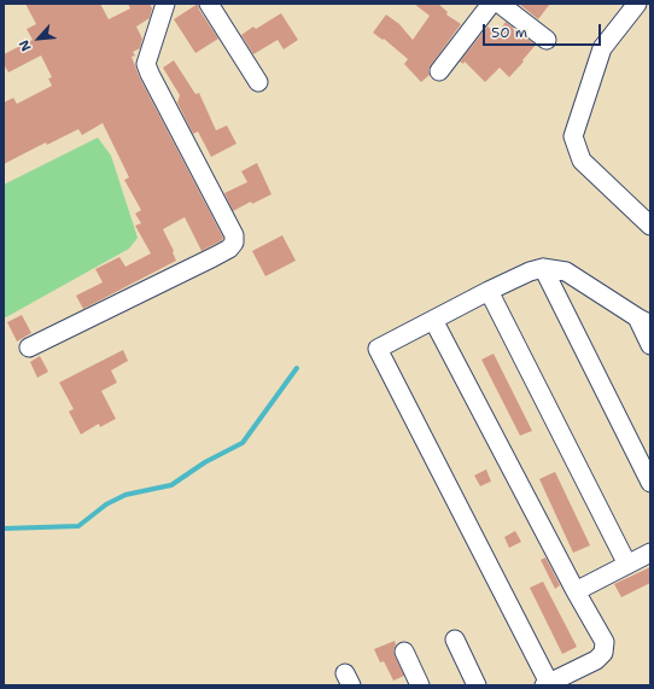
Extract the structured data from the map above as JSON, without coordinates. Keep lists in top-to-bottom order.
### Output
{
  "scale_bar": "50 m",
  "north": "bottom left"
}
